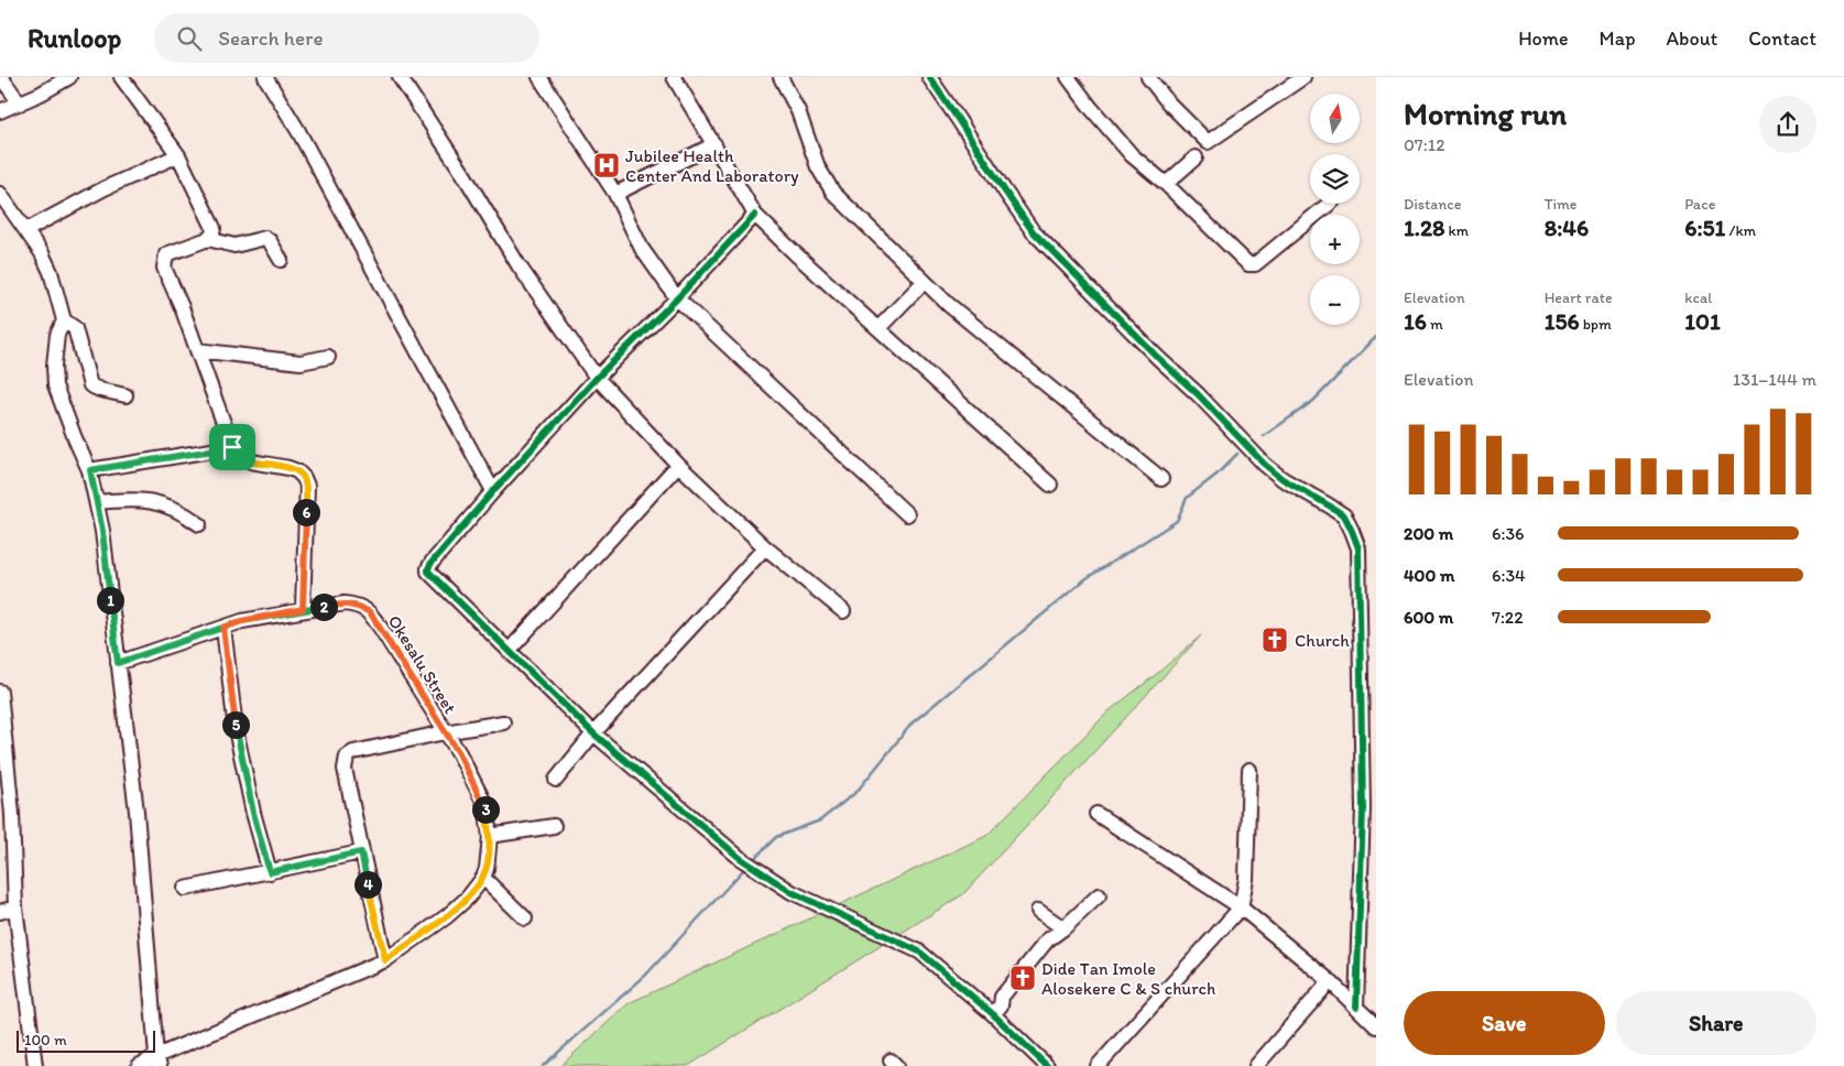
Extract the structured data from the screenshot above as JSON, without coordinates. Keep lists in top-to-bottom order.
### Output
{
  "streets": {
    "street": ["Okesalu Street"]
  },
  "places": {
    "hospital": ["Jubilee Health Center And Laboratory"],
    "church": ["Church", "Dide Tan Imole Alosekere C & S church"]
  },
  "scale_bar": "100 m",
  "north": "top",
  "page": {
    "header": "Runloop",
    "search": "Search here",
    "nav": [
      "Home",
      "Map",
      "About",
      "Contact"
    ],
    "heading": ["Morning run", "07:12"],
    "map_buttons": ["+", "−"],
    "stats": [
      ["Distance", "1.28 km"],
      ["Time", "8:46"],
      ["Pace", "6:51 /km"],
      ["Elevation", "16 m"],
      ["Heart rate", "156 bpm"],
      ["kcal", "101"]
    ],
    "chart": ["Elevation", "131–144 m"],
    "pins": [
      "6",
      "1",
      "2",
      "5",
      "3",
      "4"
    ],
    "list": [
      {
        "name": "200 m",
        "note": "6:36"
      },
      {
        "name": "400 m",
        "note": "6:34"
      },
      {
        "name": "600 m",
        "note": "7:22"
      }
    ],
    "buttons": ["Save", "Share"],
    "scale": "100 m"
  }
}
